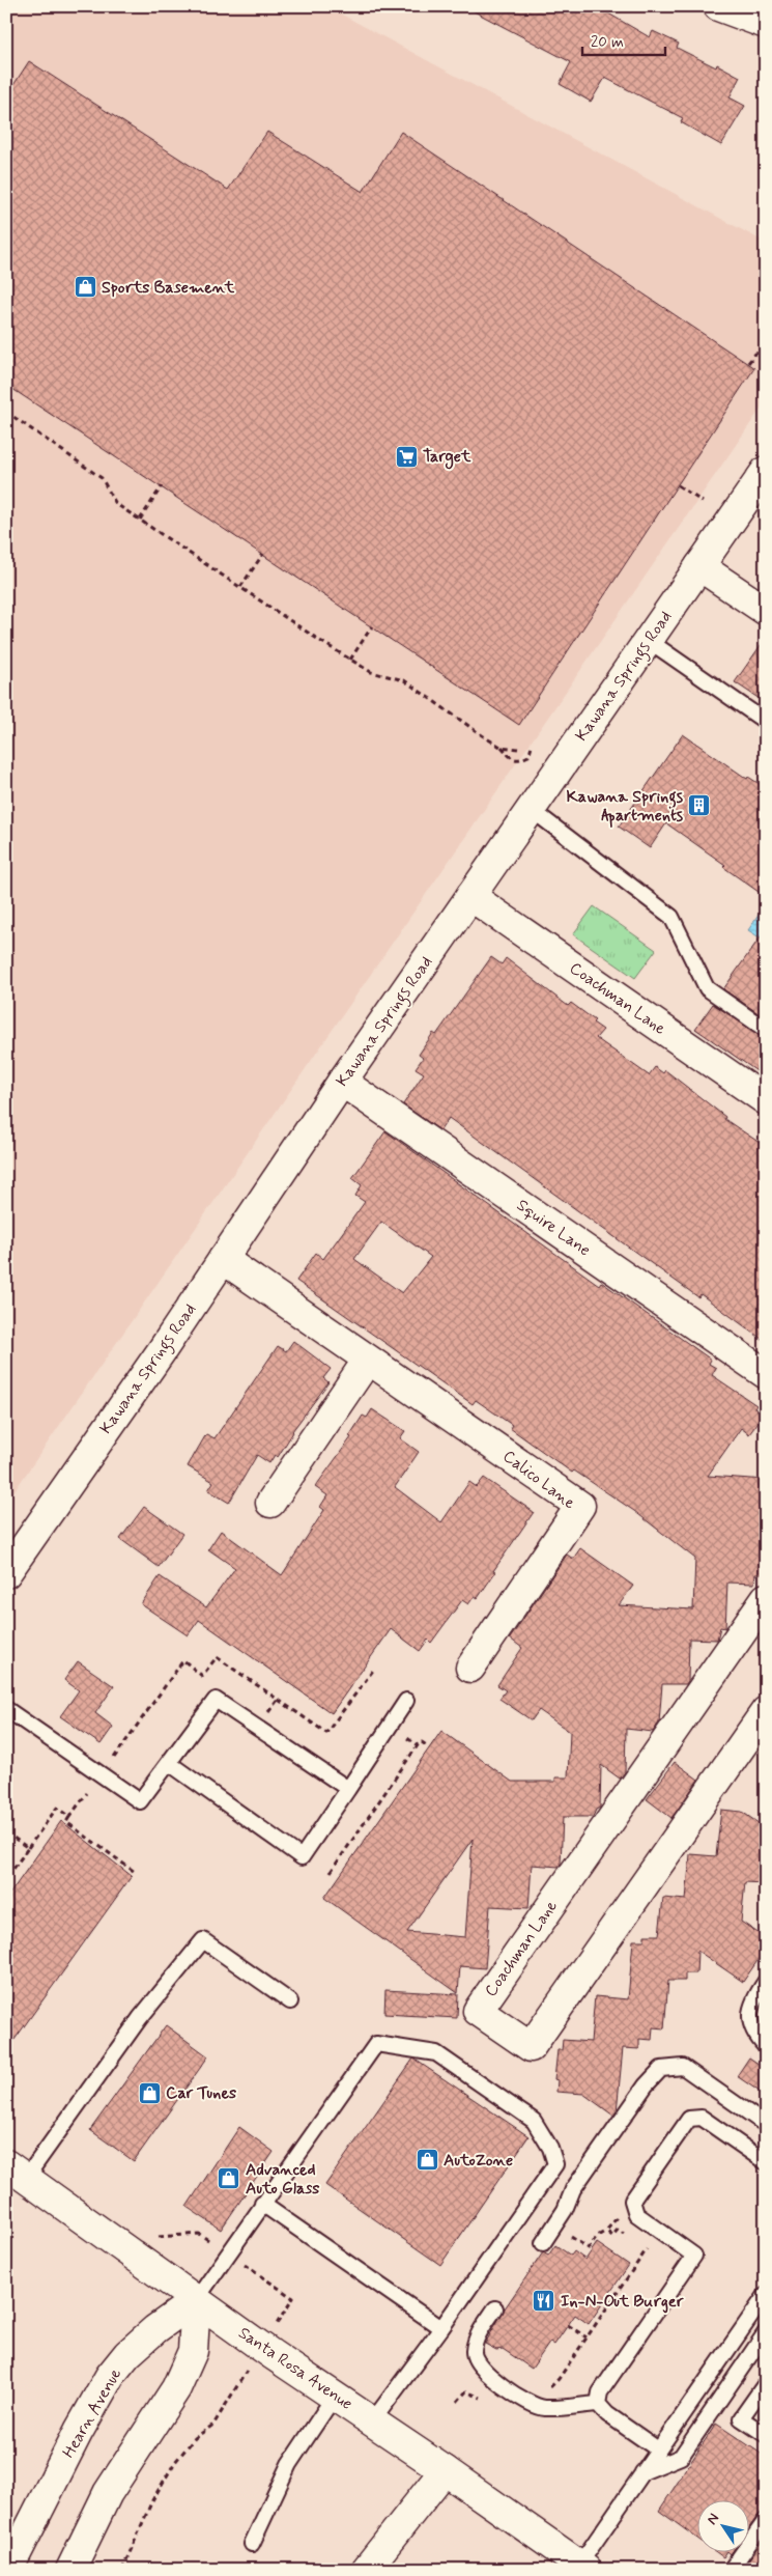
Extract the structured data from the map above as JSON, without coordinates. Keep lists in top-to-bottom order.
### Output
{
  "streets": {
    "street": [
      "Kawana Springs Road",
      "Coachman Lane",
      "Squire Lane",
      "Calico Lane",
      "Santa Rosa Avenue",
      "Hearn Avenue"
    ]
  },
  "crossings": [
    ["Kawana Springs Road", "Coachman Lane"],
    ["Kawana Springs Road", "Squire Lane"],
    ["Kawana Springs Road", "Calico Lane"],
    ["Santa Rosa Avenue", "Hearn Avenue"]
  ],
  "places": {
    "shop": [
      "Sports Basement",
      "Car Tunes",
      "AutoZone",
      "Advanced Auto Glass"
    ],
    "supermarket": ["Target"],
    "building": ["Kawana Springs Apartments"],
    "restaurant": ["In-N-Out Burger"]
  },
  "scale_bar": "20 m",
  "north": "top left"
}
